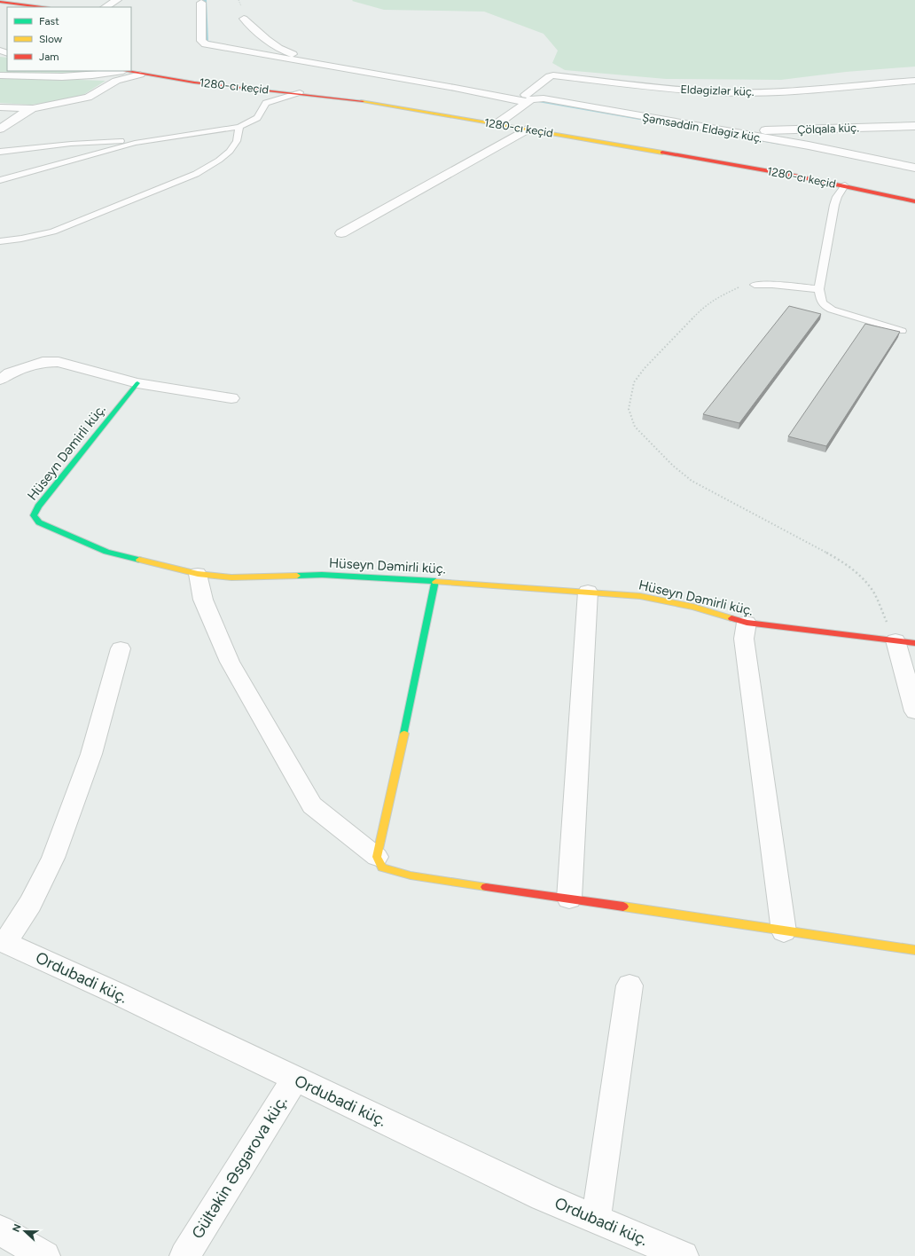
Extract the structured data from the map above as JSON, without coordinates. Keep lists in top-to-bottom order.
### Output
{
  "streets": {
    "street": [
      "1280-cı keçid",
      "Eldəgizlər küç.",
      "Şəmsəddin Eldəgiz küç.",
      "Çölqala küç.",
      "Hüseyn Dəmirli küç.",
      "Ordubadi küç.",
      "Gültəkin Əsgərova küç."
    ]
  },
  "crossings": [
    ["Eldəgizlər küç.", "Şəmsəddin Eldəgiz küç."],
    ["Şəmsəddin Eldəgiz küç.", "Çölqala küç."],
    ["Ordubadi küç.", "Gültəkin Əsgərova küç."]
  ],
  "legend": ["Fast", "Slow", "Jam"],
  "north": "left"
}
